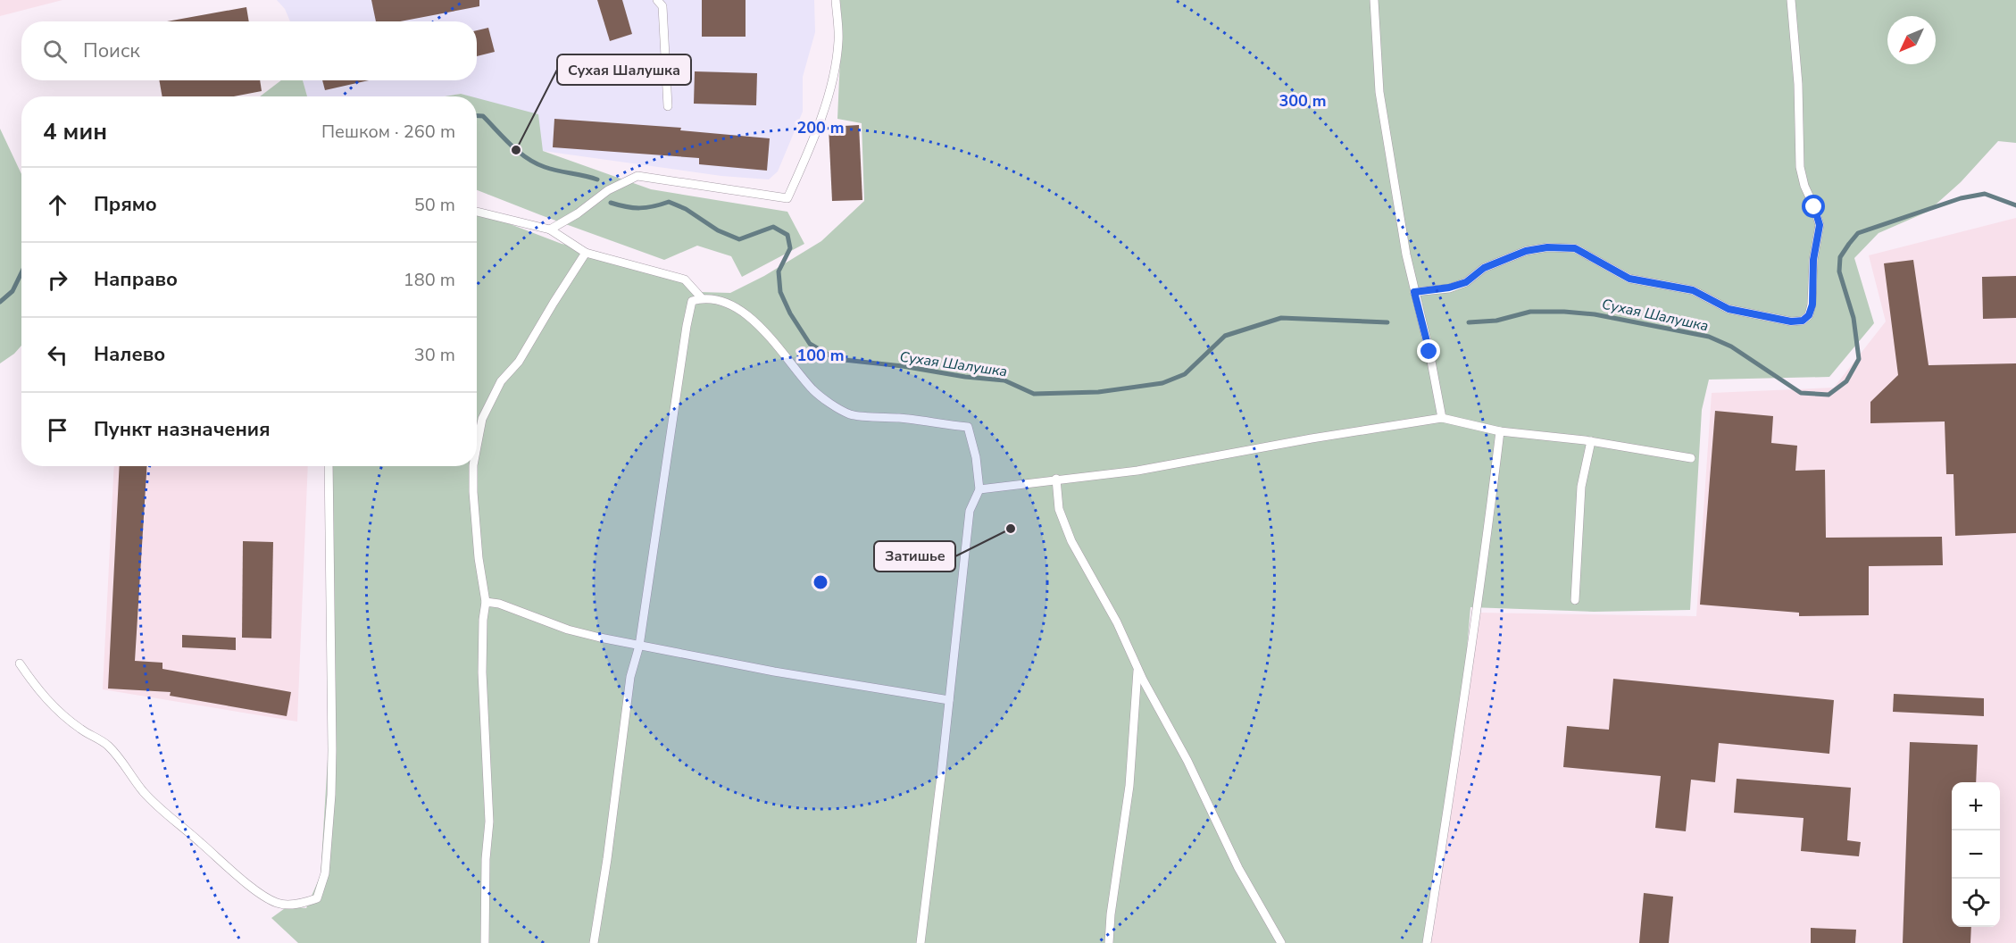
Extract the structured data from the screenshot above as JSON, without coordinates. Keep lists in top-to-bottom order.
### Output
{
  "water": ["Сухая Шалушка"],
  "places": ["Сухая Шалушка", "Затишье"],
  "north": "bottom left",
  "page": {
    "search": "Поиск",
    "heading": ["4 мин", "Пешком · 260 m"],
    "list": [
      ["Прямо", "50 m"],
      ["Направо", "180 m"],
      ["Налево", "30 m"],
      "Пункт назначения"
    ],
    "map_buttons": ["+", "−"]
  },
  "rings": ["300 m", "200 m", "100 m"]
}
